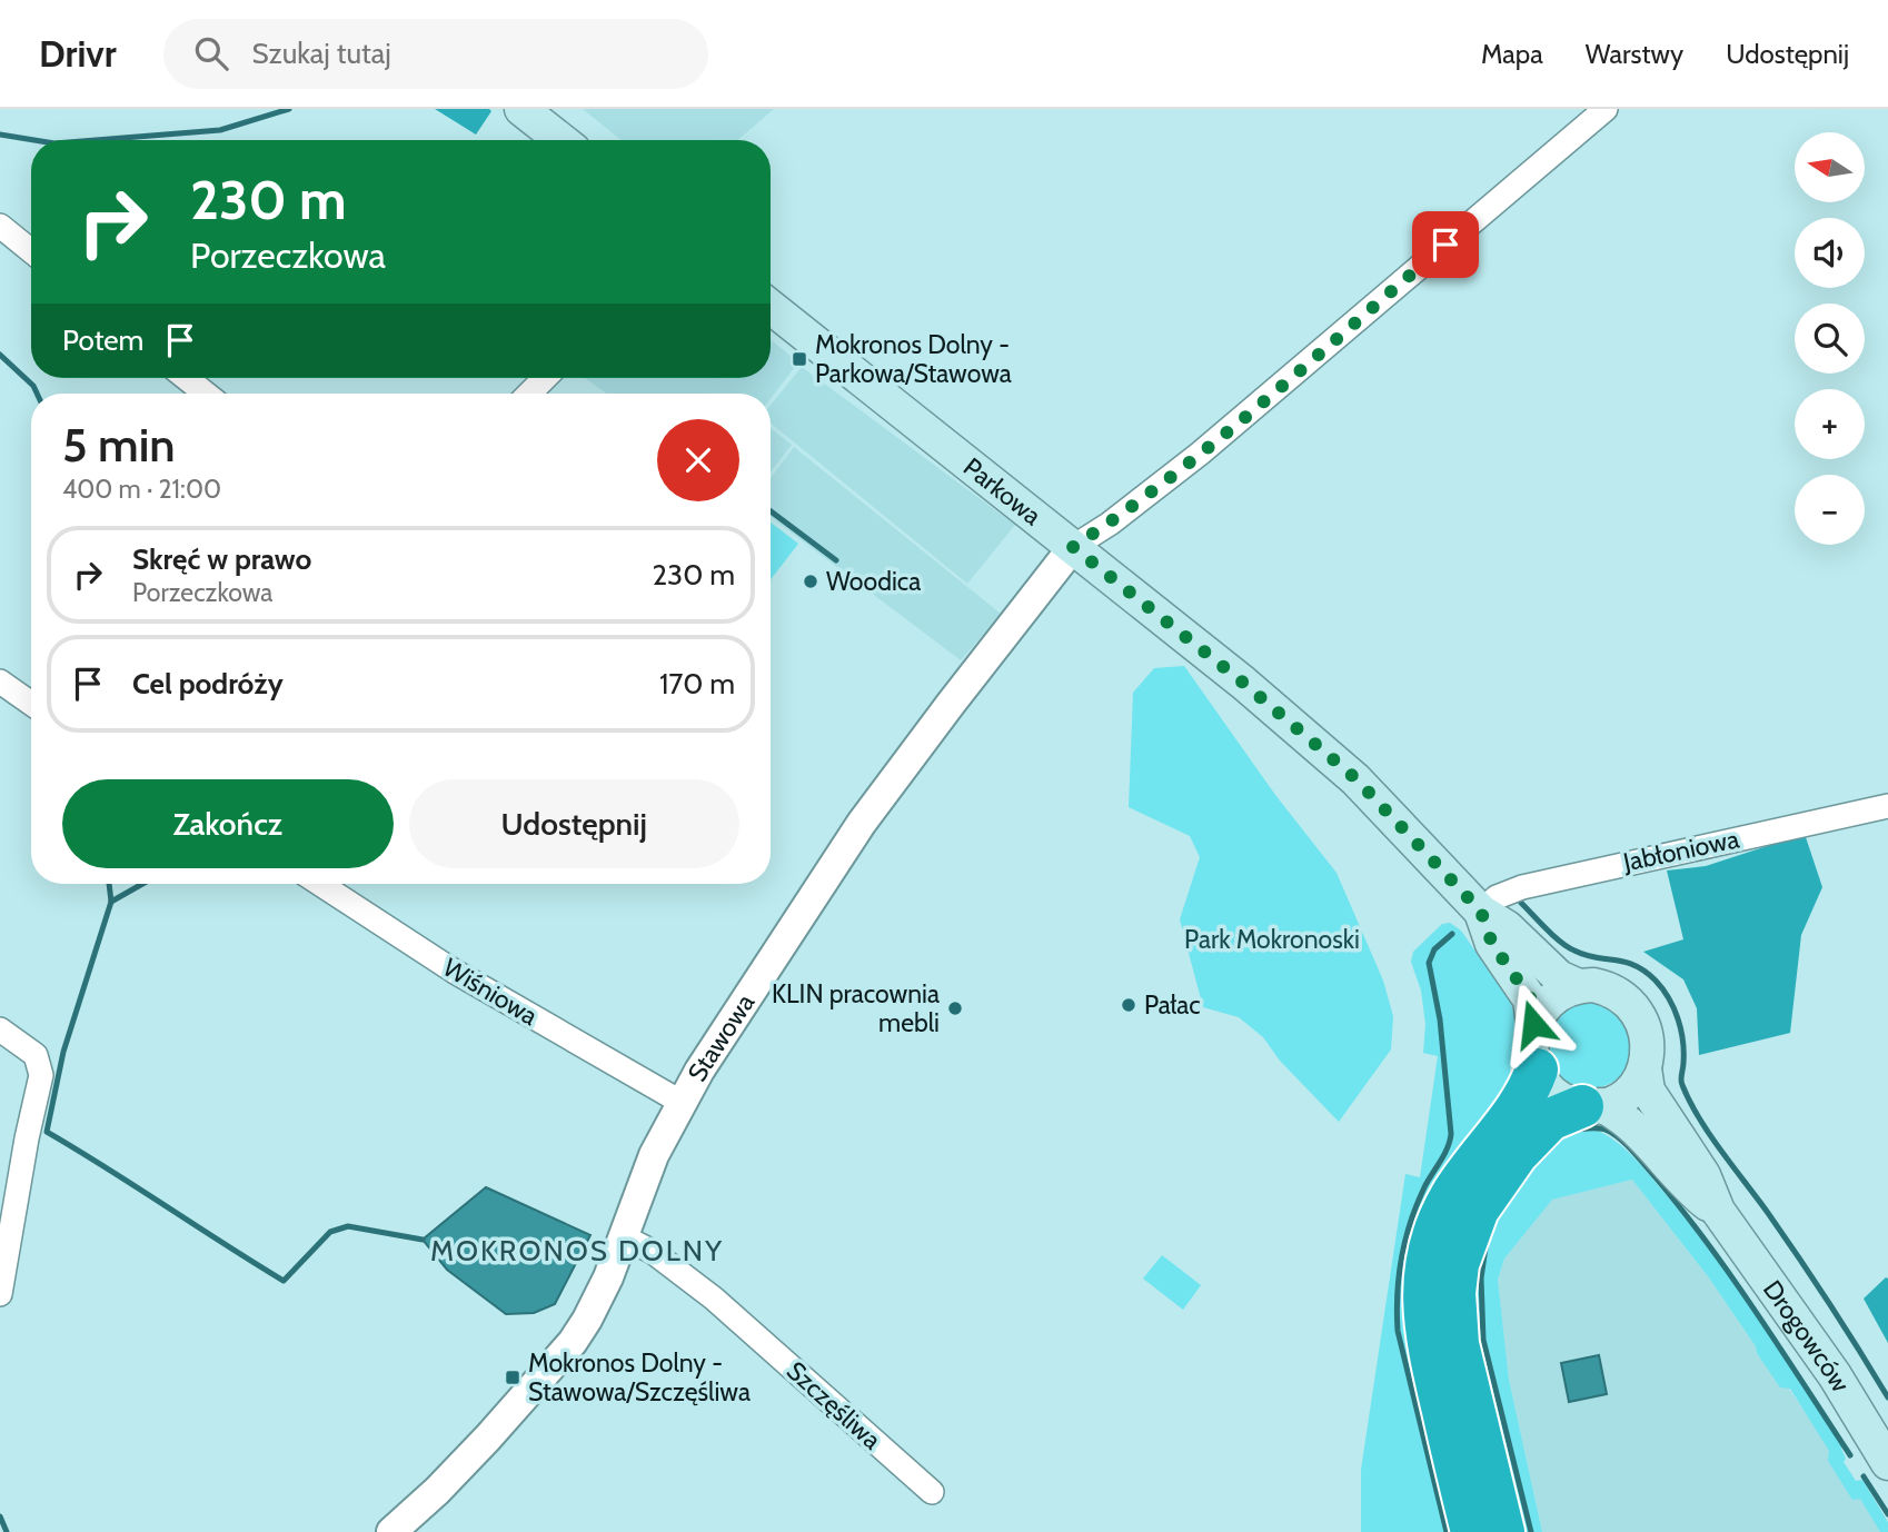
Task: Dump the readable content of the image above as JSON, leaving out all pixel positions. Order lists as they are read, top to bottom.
{
  "streets": {
    "main road": ["Parkowa", "Drogowców"],
    "street": [
      "Jabłoniowa",
      "Wiśniowa",
      "Stawowa",
      "Szczęśliwa"
    ]
  },
  "crossings": [
    ["Parkowa", "Jabłoniowa"],
    ["Parkowa", "Stawowa"],
    ["Parkowa", "Drogowców"],
    ["Wiśniowa", "Stawowa"],
    ["Stawowa", "Szczęśliwa"]
  ],
  "districts": ["MOKRONOS DOLNY"],
  "parks": ["Park Mokronoski"],
  "places": {
    "transit": ["Mokronos Dolny - Parkowa/Stawowa", "Mokronos Dolny - Stawowa/Szczęśliwa"],
    "other": ["Woodica", "Pałac", "KLIN pracownia mebli"]
  },
  "north": "left",
  "page": {
    "header": "Drivr",
    "search": "Szukaj tutaj",
    "nav": ["Mapa", "Warstwy", "Udostępnij"],
    "map_buttons": ["+", "−"],
    "turn": ["230 m", "Porzeczkowa"],
    "then": "Potem",
    "heading": ["5 min", "400 m · 21:00"],
    "list": [
      {
        "name": "Skręć w prawo",
        "note": "Porzeczkowa",
        "value": "230 m"
      },
      {
        "name": "Cel podróży",
        "value": "170 m"
      }
    ],
    "buttons": ["Zakończ", "Udostępnij"]
  }
}
